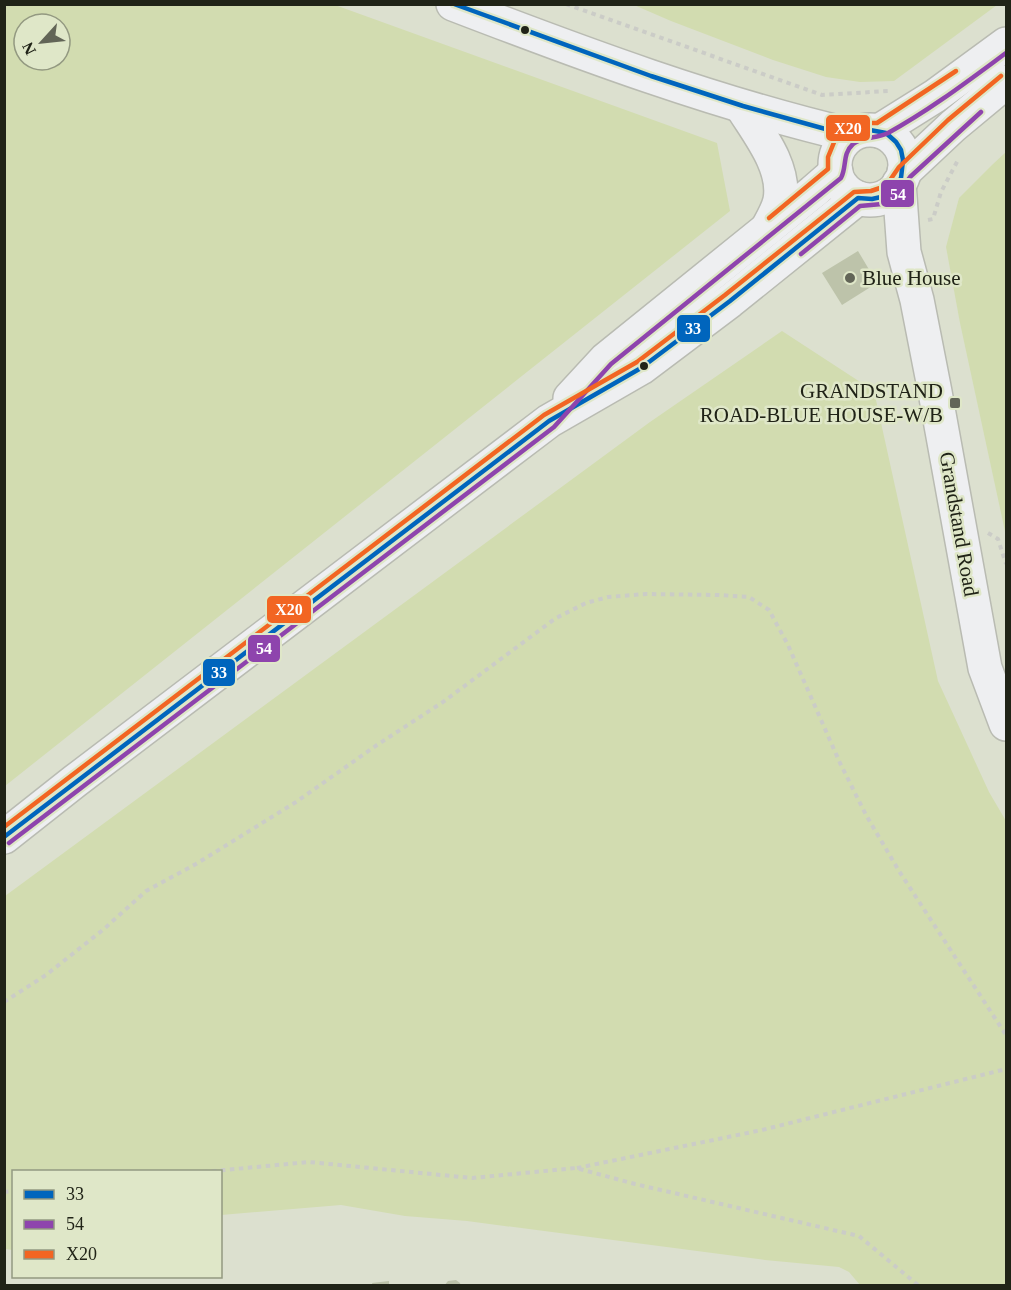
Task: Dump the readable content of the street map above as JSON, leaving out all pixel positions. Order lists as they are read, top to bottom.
{
  "streets": {
    "main road": ["Grandstand Road"]
  },
  "places": {
    "other": ["Blue House"],
    "transit": ["GRANDSTAND ROAD-BLUE HOUSE-W/B"]
  },
  "lines": ["transit line 33", "transit line 54", "transit line X20"],
  "legend": ["33", "54", "X20"],
  "north": "bottom left"
}
